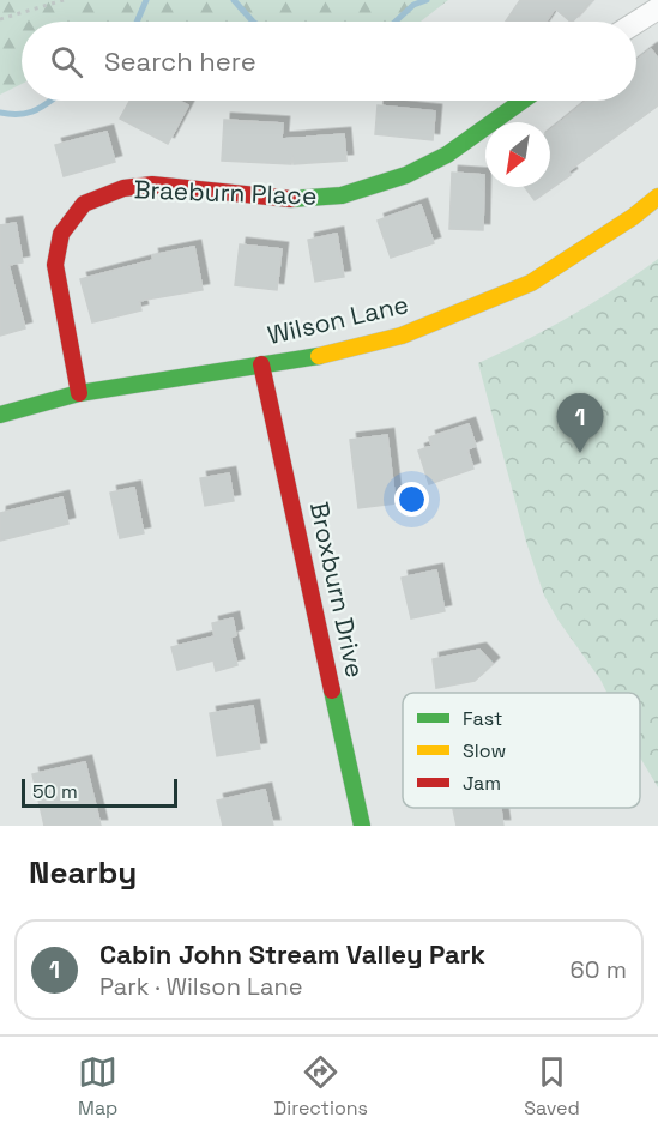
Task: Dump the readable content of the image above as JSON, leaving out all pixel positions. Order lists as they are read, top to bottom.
{
  "streets": {
    "street": ["Braeburn Place", "Wilson Lane", "Broxburn Drive"]
  },
  "crossings": [
    ["Braeburn Place", "Wilson Lane"],
    ["Wilson Lane", "Broxburn Drive"]
  ],
  "legend": ["Fast", "Slow", "Jam"],
  "scale_bar": "50 m",
  "north": "bottom left",
  "page": {
    "search": "Search here",
    "pins": "1",
    "scale": "50 m",
    "heading": "Nearby",
    "list": [
      {
        "mark": "1",
        "name": "Cabin John Stream Valley Park",
        "note": "Park · Wilson Lane",
        "value": "60 m"
      }
    ],
    "nav": ["Map", "Directions", "Saved"]
  }
}
